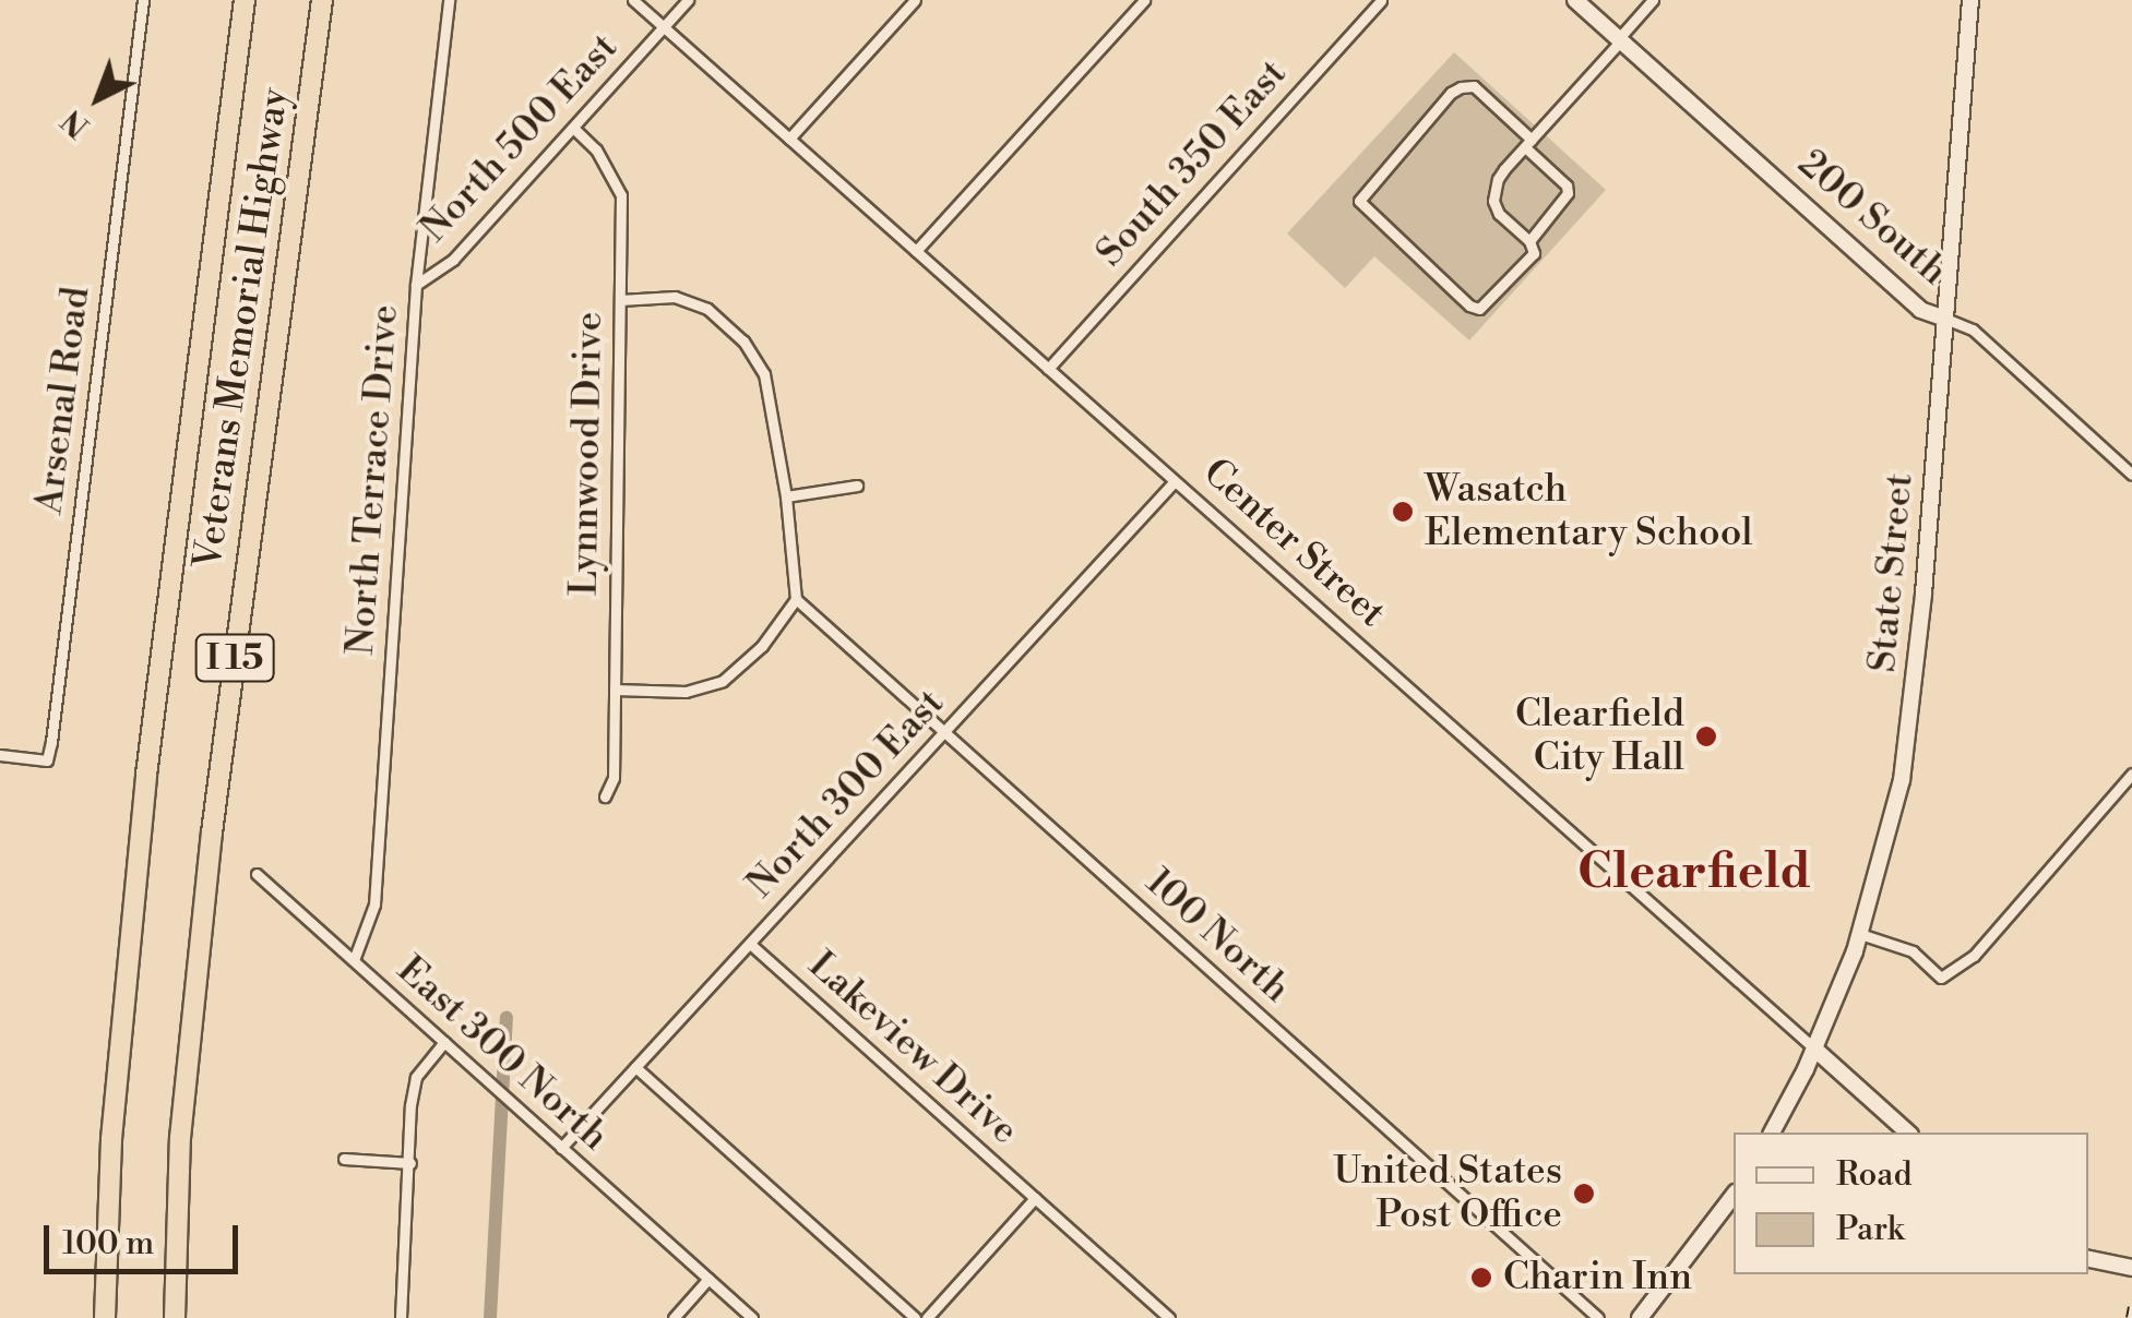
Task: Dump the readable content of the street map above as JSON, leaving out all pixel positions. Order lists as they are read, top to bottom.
{
  "streets": {
    "highway": ["Veterans Memorial Highway", "I 15"],
    "main road": ["200 South", "Center Street", "State Street"],
    "street": [
      "North 500 East",
      "South 350 East",
      "Arsenal Road",
      "Lynnwood Drive",
      "North Terrace Drive",
      "North 300 East",
      "100 North",
      "Lakeview Drive",
      "East 300 North"
    ]
  },
  "crossings": [
    ["North 500 East", "Lynnwood Drive"],
    ["North 500 East", "North Terrace Drive"],
    ["North 500 East", "Center Street"],
    ["South 350 East", "Center Street"],
    ["200 South", "State Street"],
    ["North Terrace Drive", "East 300 North"],
    ["Center Street", "State Street"],
    ["Center Street", "North 300 East"],
    ["North 300 East", "100 North"],
    ["North 300 East", "Lakeview Drive"],
    ["North 300 East", "East 300 North"]
  ],
  "districts": ["Clearfield"],
  "places": [
    "Wasatch Elementary School",
    "Clearfield City Hall",
    "United States Post Office",
    "Charin Inn"
  ],
  "legend": ["Road", "Park"],
  "scale_bar": "100 m",
  "north": "bottom left"
}
